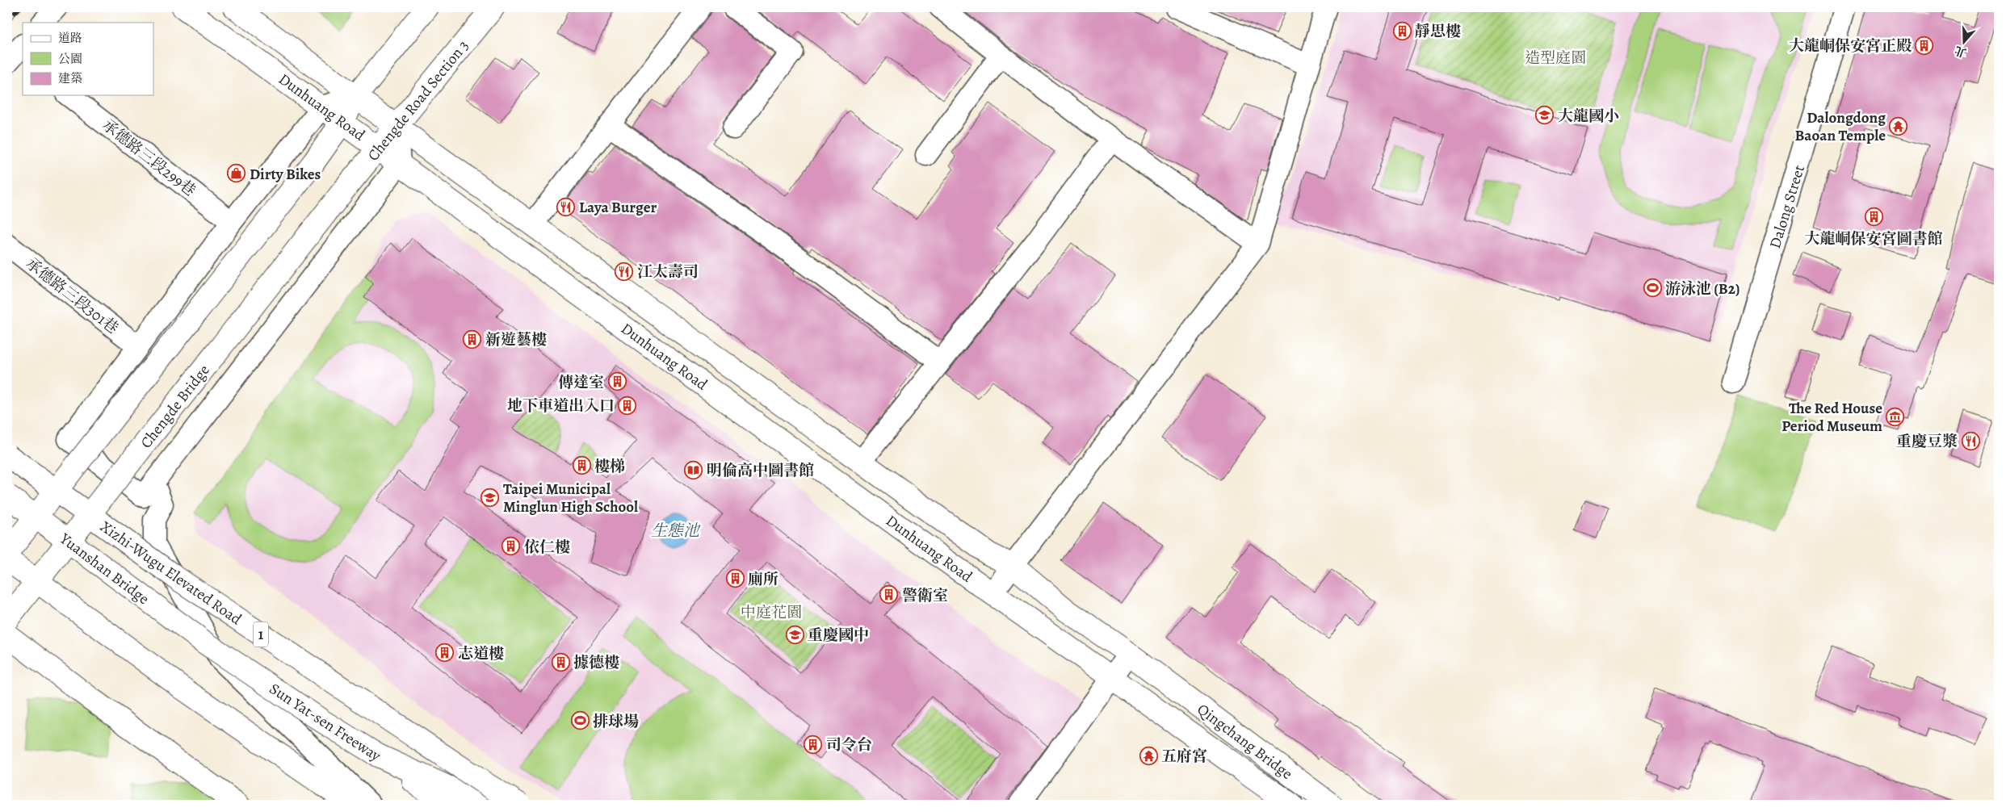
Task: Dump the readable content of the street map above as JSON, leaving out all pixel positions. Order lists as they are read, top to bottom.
{
  "streets": {
    "main road": [
      "Chengde Road Section 3",
      "Dunhuang Road",
      "Chengde Bridge",
      "Yuanshan Bridge",
      "Xizhi-Wugu Elevated Road",
      "1",
      "Sun Yat-sen Freeway",
      "Qingchang Bridge"
    ],
    "street": ["承德路三段299巷", "Dalong Street", "承德路三段301巷"]
  },
  "crossings": [
    ["Chengde Road Section 3", "Dunhuang Road"],
    ["Chengde Road Section 3", "Chengde Bridge"],
    ["Dunhuang Road", "Qingchang Bridge"],
    ["Yuanshan Bridge", "Sun Yat-sen Freeway"]
  ],
  "water": ["生態池"],
  "parks": ["造型庭園", "中庭花園"],
  "places": {
    "building": [
      "靜思樓",
      "大龍峒保安宮正殿",
      "大龍峒保安宮圖書館",
      "新遊藝樓",
      "傳達室",
      "地下車道出入口",
      "樓梯",
      "依仁樓",
      "廁所",
      "警衛室",
      "志道樓",
      "據德樓",
      "司令台"
    ],
    "school or university": ["大龍國小", "Taipei Municipal Minglun High School", "重慶國中"],
    "temple": ["Dalongdong Baoan Temple", "五府宮"],
    "shop": ["Dirty Bikes"],
    "restaurant": ["Laya Burger", "江太壽司", "重慶豆漿"],
    "sports": ["游泳池 (B2)", "排球場"],
    "museum": ["The Red House Period Museum"],
    "library": ["明倫高中圖書館"]
  },
  "legend": ["道路", "公園", "建築"],
  "north": "bottom"
}
